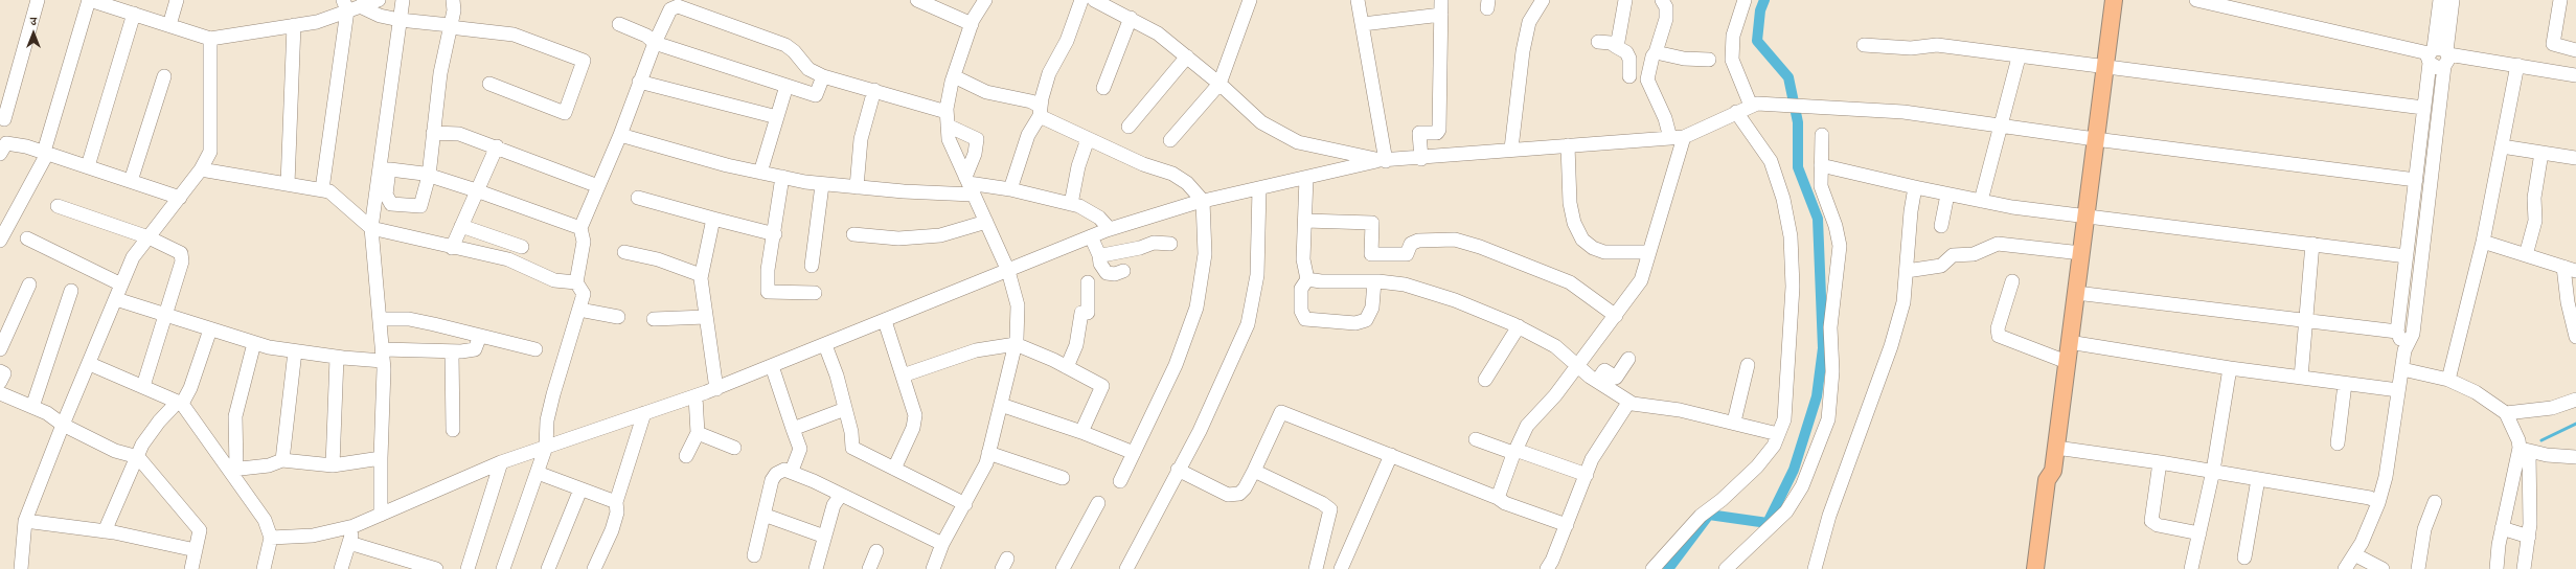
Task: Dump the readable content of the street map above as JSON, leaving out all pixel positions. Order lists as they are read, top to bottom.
{
  "north": "top"
}
